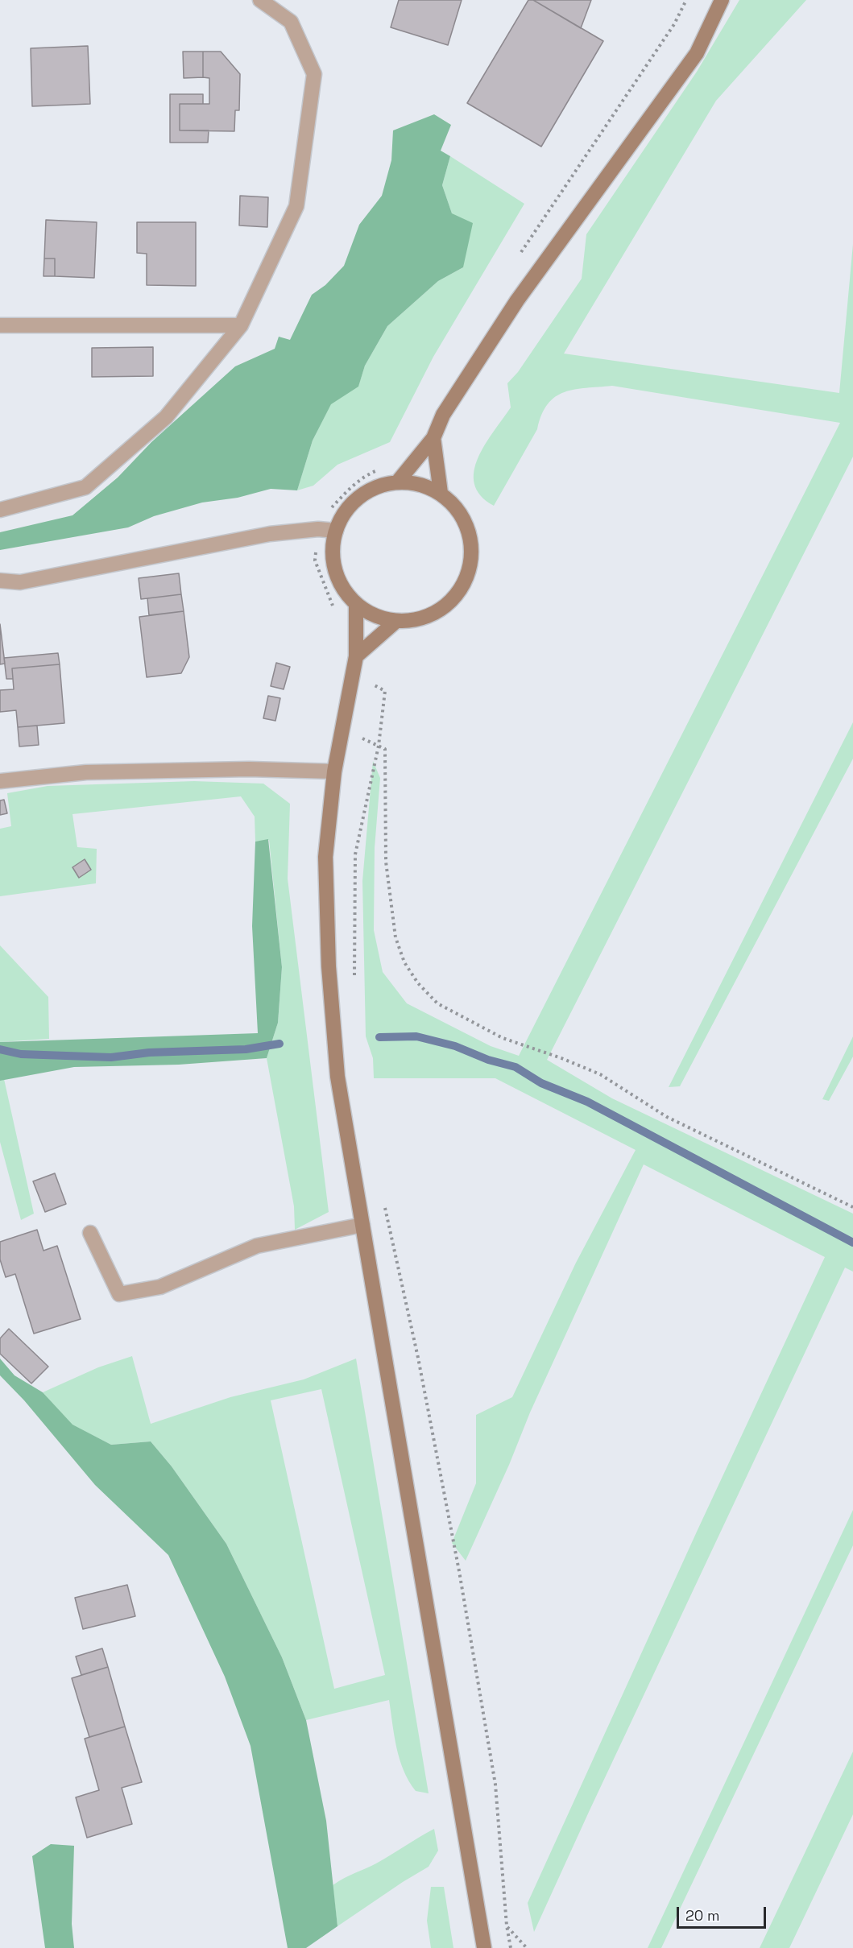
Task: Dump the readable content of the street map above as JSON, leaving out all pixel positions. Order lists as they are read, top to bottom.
{
  "scale_bar": "20 m"
}
